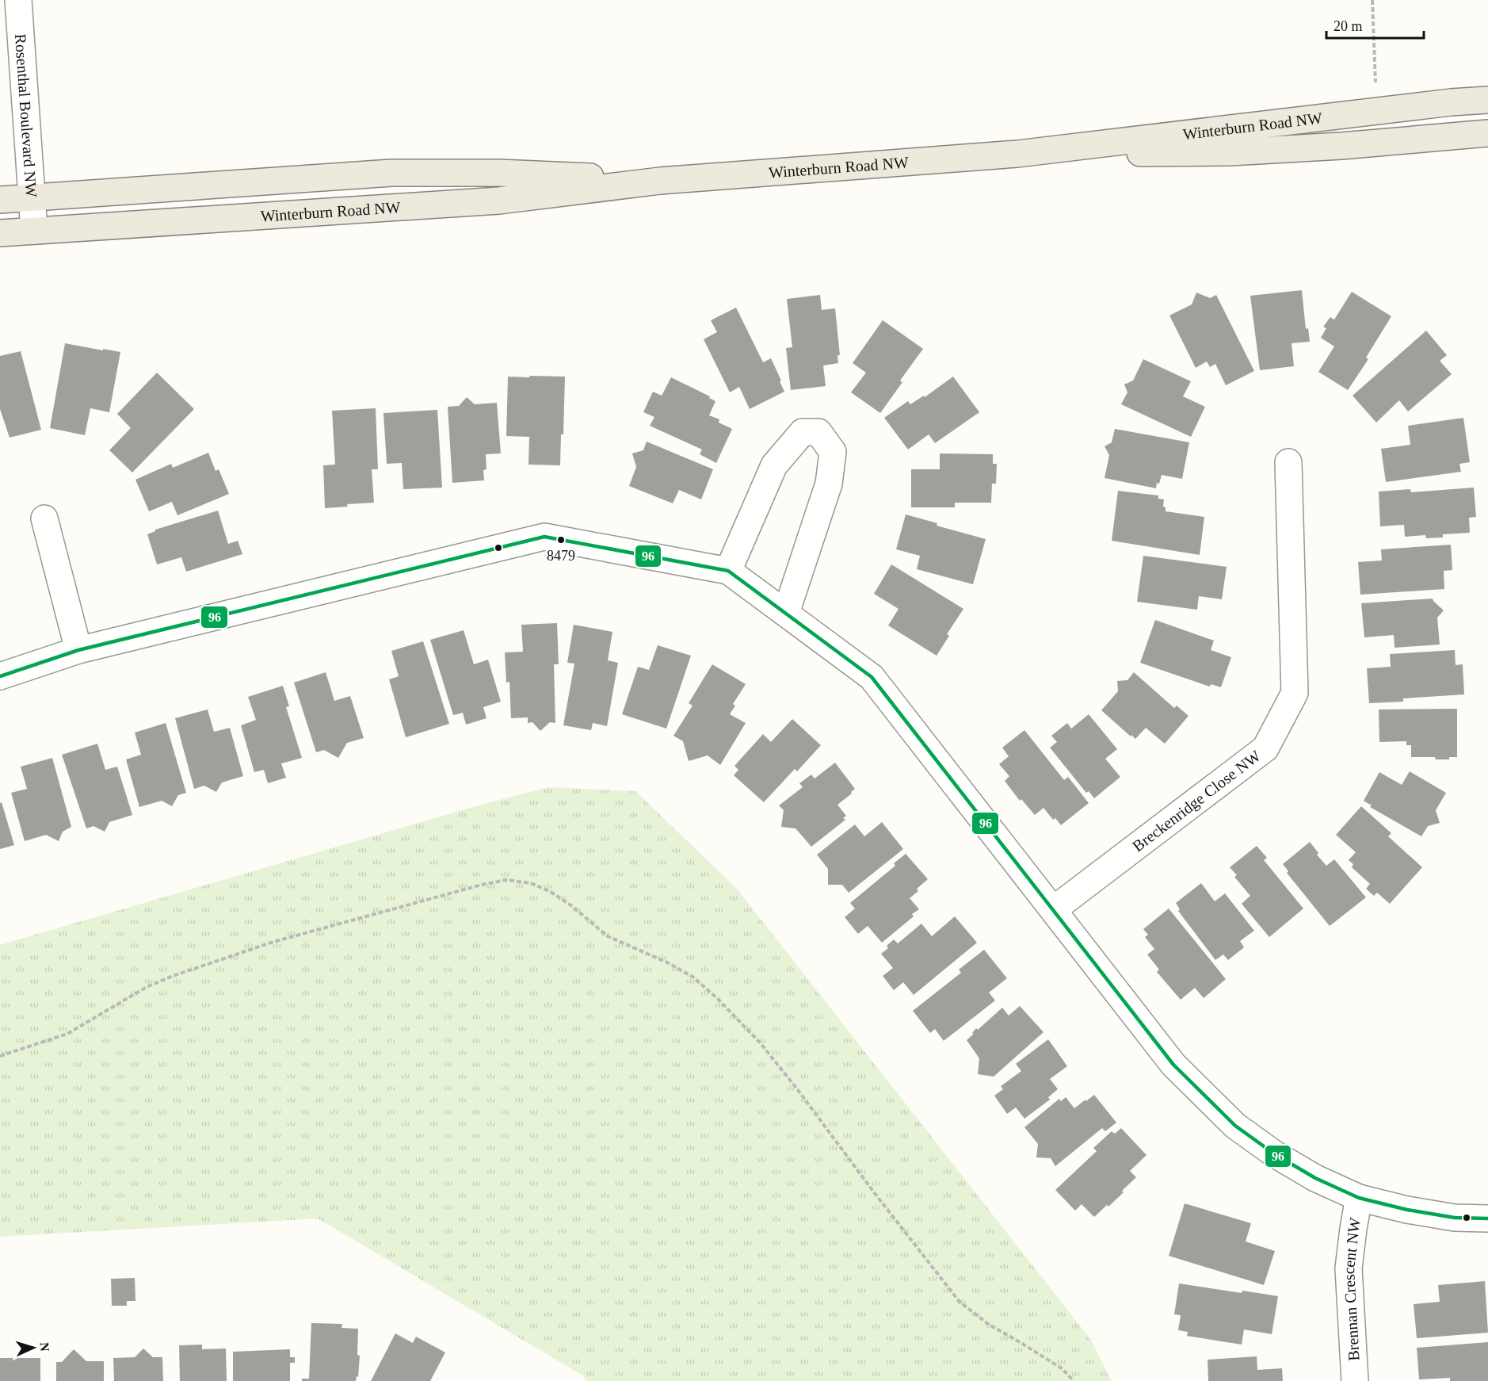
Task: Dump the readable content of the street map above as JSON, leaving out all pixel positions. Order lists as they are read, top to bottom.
{
  "streets": {
    "main road": ["Winterburn Road NW"],
    "street": ["Rosenthal Boulevard NW", "Breckenridge Close NW", "Brennan Crescent NW"]
  },
  "crossings": [
    ["Rosenthal Boulevard NW", "Winterburn Road NW"]
  ],
  "places": ["8479"],
  "lines": ["transit line 96"],
  "scale_bar": "20 m",
  "north": "right"
}
